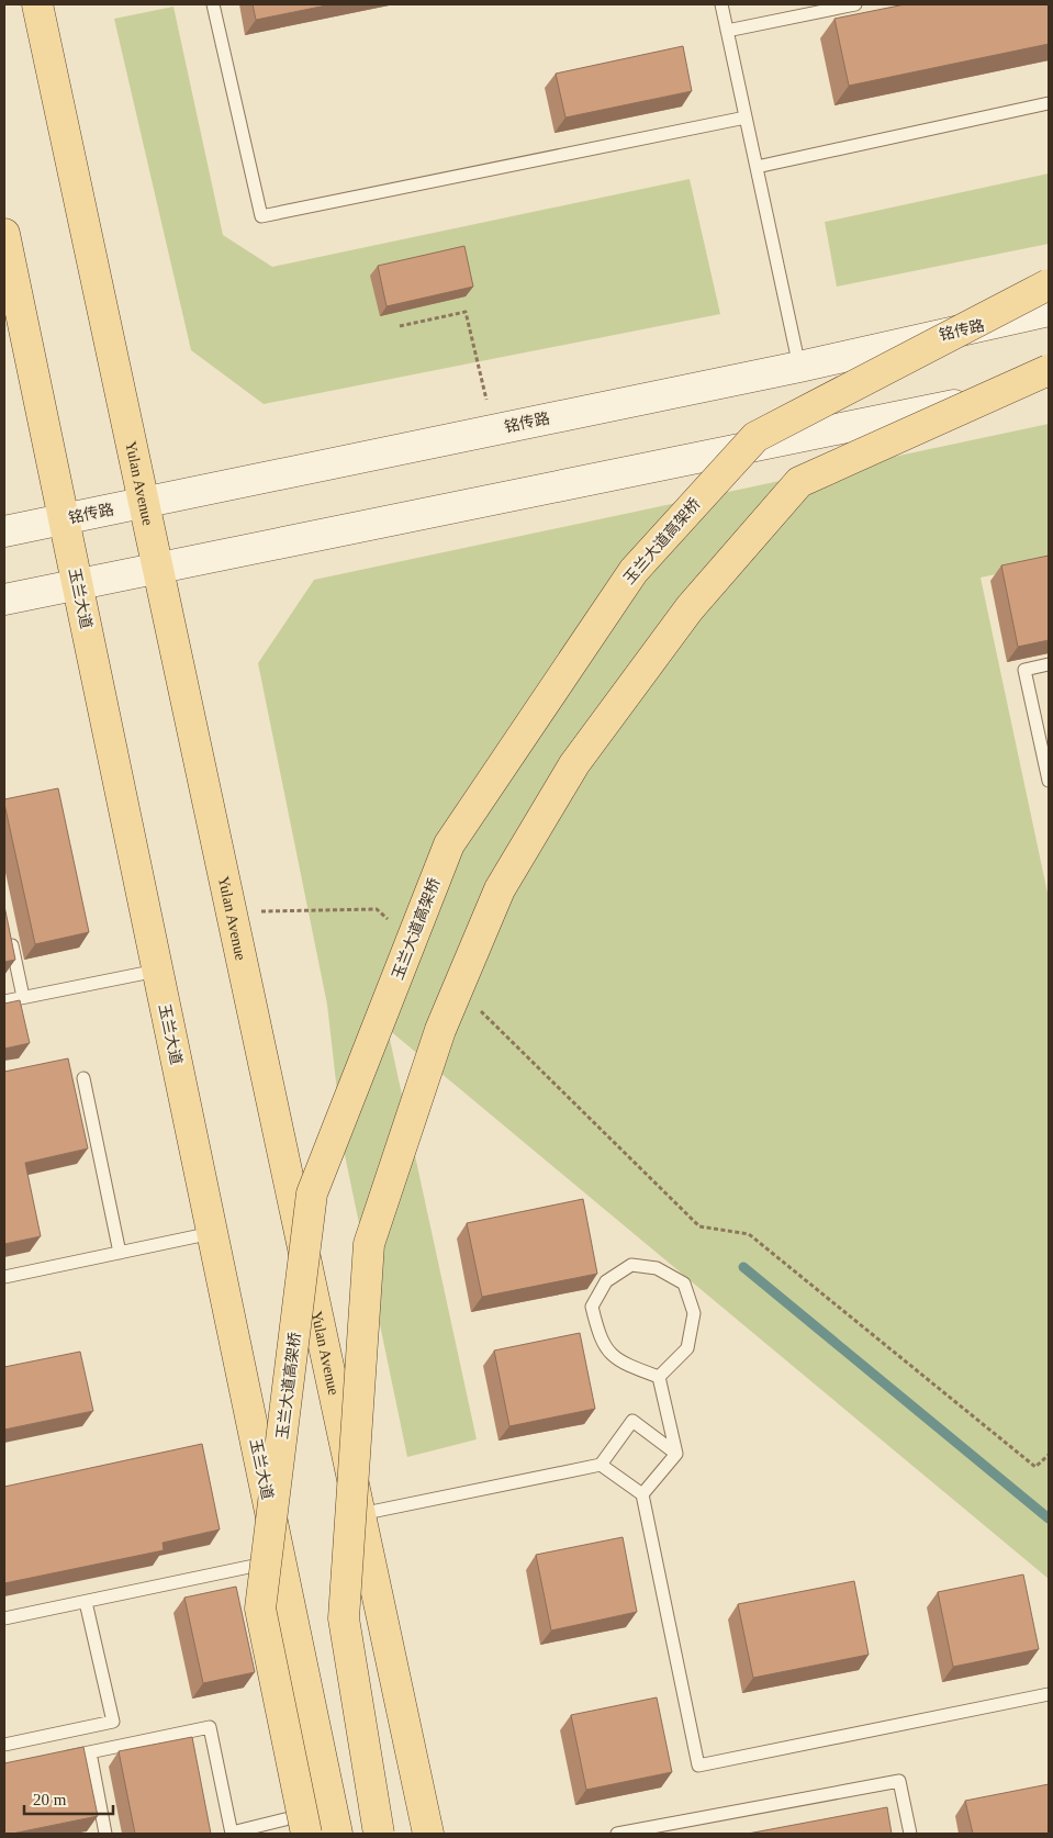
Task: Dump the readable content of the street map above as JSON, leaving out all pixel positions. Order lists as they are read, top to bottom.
{
  "streets": {
    "main road": [
      "铭传路",
      "Yulan Avenue",
      "玉兰大道高架桥",
      "玉兰大道"
    ]
  },
  "crossings": [
    ["铭传路", "Yulan Avenue"],
    ["铭传路", "玉兰大道"],
    ["玉兰大道高架桥", "玉兰大道"]
  ],
  "scale_bar": "20 m"
}
